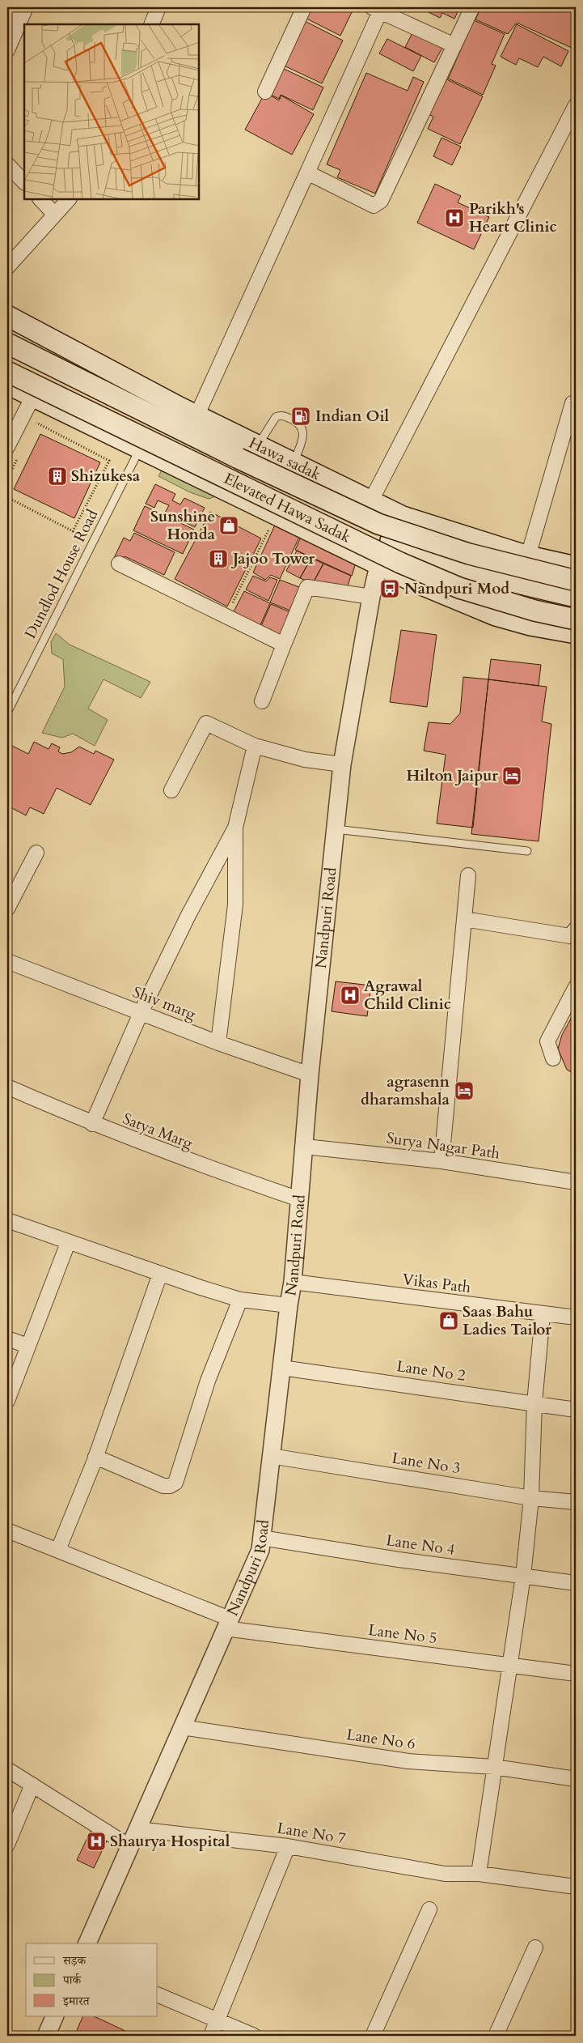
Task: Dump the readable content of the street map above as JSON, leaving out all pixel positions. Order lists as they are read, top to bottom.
{
  "streets": {
    "main road": ["Hawa sadak", "Elevated Hawa Sadak"],
    "street": [
      "Nandpuri Road",
      "Shiv marg",
      "Satya Marg",
      "Surya Nagar Path",
      "Vikas Path",
      "Lane No 2",
      "Lane No 3",
      "Lane No 4",
      "Lane No 5",
      "Lane No 6",
      "Lane No 7"
    ],
    "lane": ["Dundlod House Road"]
  },
  "crossings": [
    ["Hawa sadak", "Nandpuri Road"],
    ["Nandpuri Road", "Shiv marg"],
    ["Nandpuri Road", "Satya Marg"],
    ["Nandpuri Road", "Surya Nagar Path"],
    ["Nandpuri Road", "Vikas Path"],
    ["Nandpuri Road", "Lane No 2"],
    ["Nandpuri Road", "Lane No 3"],
    ["Nandpuri Road", "Lane No 4"],
    ["Nandpuri Road", "Lane No 5"],
    ["Nandpuri Road", "Lane No 6"],
    ["Nandpuri Road", "Lane No 7"]
  ],
  "places": {
    "hospital": ["Parikh's Heart Clinic", "Agrawal Child Clinic", "Shaurya Hospital"],
    "fuel station": ["Indian Oil"],
    "building": ["Shizukesa", "Jajoo Tower"],
    "shop": ["Sunshine Honda", "Saas Bahu Ladies Tailor"],
    "bus stop": ["Nandpuri Mod"],
    "hotel": ["Hilton Jaipur", "agrasenn dharamshala"]
  },
  "legend": ["सड़क", "पार्क", "इमारत"]
}
